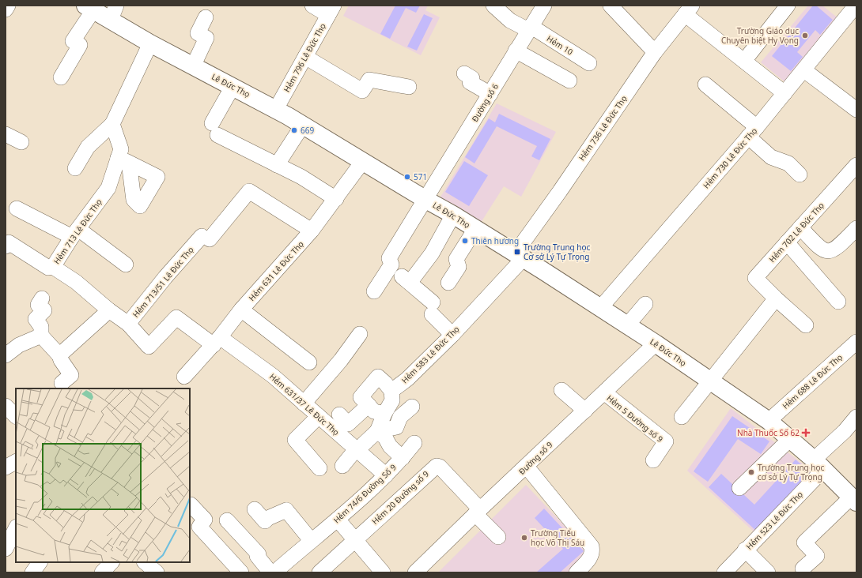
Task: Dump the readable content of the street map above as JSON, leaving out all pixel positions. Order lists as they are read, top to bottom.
{
  "streets": {
    "main road": ["Lê Đức Thọ"],
    "street": [
      "Hẻm 10",
      "Hẻm 796 Lê Đức Thọ",
      "Đường số 6",
      "Hẻm 736 Lê Đức Thọ",
      "Hẻm 730 Lê Đức Thọ",
      "Hẻm 713 Lê Đức Thọ",
      "Hẻm 702 Lê Đức Thọ",
      "Hẻm 631 Lê Đức Thọ",
      "Hẻm 713/51 Lê Đức Thọ",
      "Hẻm 583 Lê Đức Thọ",
      "Hẻm 688 Lê Đức Thọ",
      "Hẻm 631/37 Lê Đức Thọ",
      "Hẻm 5 Đường số 9",
      "Đường số 9",
      "Hẻm 74/6 Đường Số 9",
      "Hẻm 20 Đường số 9",
      "Hẻm 523 Lê Đức Thọ"
    ]
  },
  "crossings": [
    ["Hẻm 10", "Đường số 6"],
    ["Hẻm 796 Lê Đức Thọ", "Lê Đức Thọ"],
    ["Lê Đức Thọ", "Đường số 6"],
    ["Lê Đức Thọ", "Hẻm 736 Lê Đức Thọ"],
    ["Lê Đức Thọ", "Hẻm 730 Lê Đức Thọ"],
    ["Lê Đức Thọ", "Hẻm 631 Lê Đức Thọ"],
    ["Lê Đức Thọ", "Hẻm 583 Lê Đức Thọ"],
    ["Lê Đức Thọ", "Hẻm 688 Lê Đức Thọ"],
    ["Lê Đức Thọ", "Đường số 9"],
    ["Lê Đức Thọ", "Hẻm 523 Lê Đức Thọ"],
    ["Hẻm 736 Lê Đức Thọ", "Hẻm 583 Lê Đức Thọ"],
    ["Hẻm 713 Lê Đức Thọ", "Hẻm 713/51 Lê Đức Thọ"],
    ["Hẻm 631 Lê Đức Thọ", "Hẻm 713/51 Lê Đức Thọ"],
    ["Hẻm 631 Lê Đức Thọ", "Hẻm 631/37 Lê Đức Thọ"],
    ["Hẻm 713/51 Lê Đức Thọ", "Hẻm 631/37 Lê Đức Thọ"],
    ["Hẻm 631/37 Lê Đức Thọ", "Hẻm 74/6 Đường Số 9"],
    ["Hẻm 5 Đường số 9", "Đường số 9"],
    ["Đường số 9", "Hẻm 20 Đường số 9"]
  ],
  "places": {
    "other": [
      "Trường Giáo dục Chuyên biệt Hy Vọng",
      "669",
      "571",
      "Thiên hương",
      "Trường Trung học cơ sở Lý Tự Trọng",
      "Trường Tiểu học Võ Thị Sáu"
    ],
    "transit": ["Trường Trung học Cơ sở Lý Tự Trọng"],
    "health": ["Nhà Thuốc Số 62"]
  }
}
